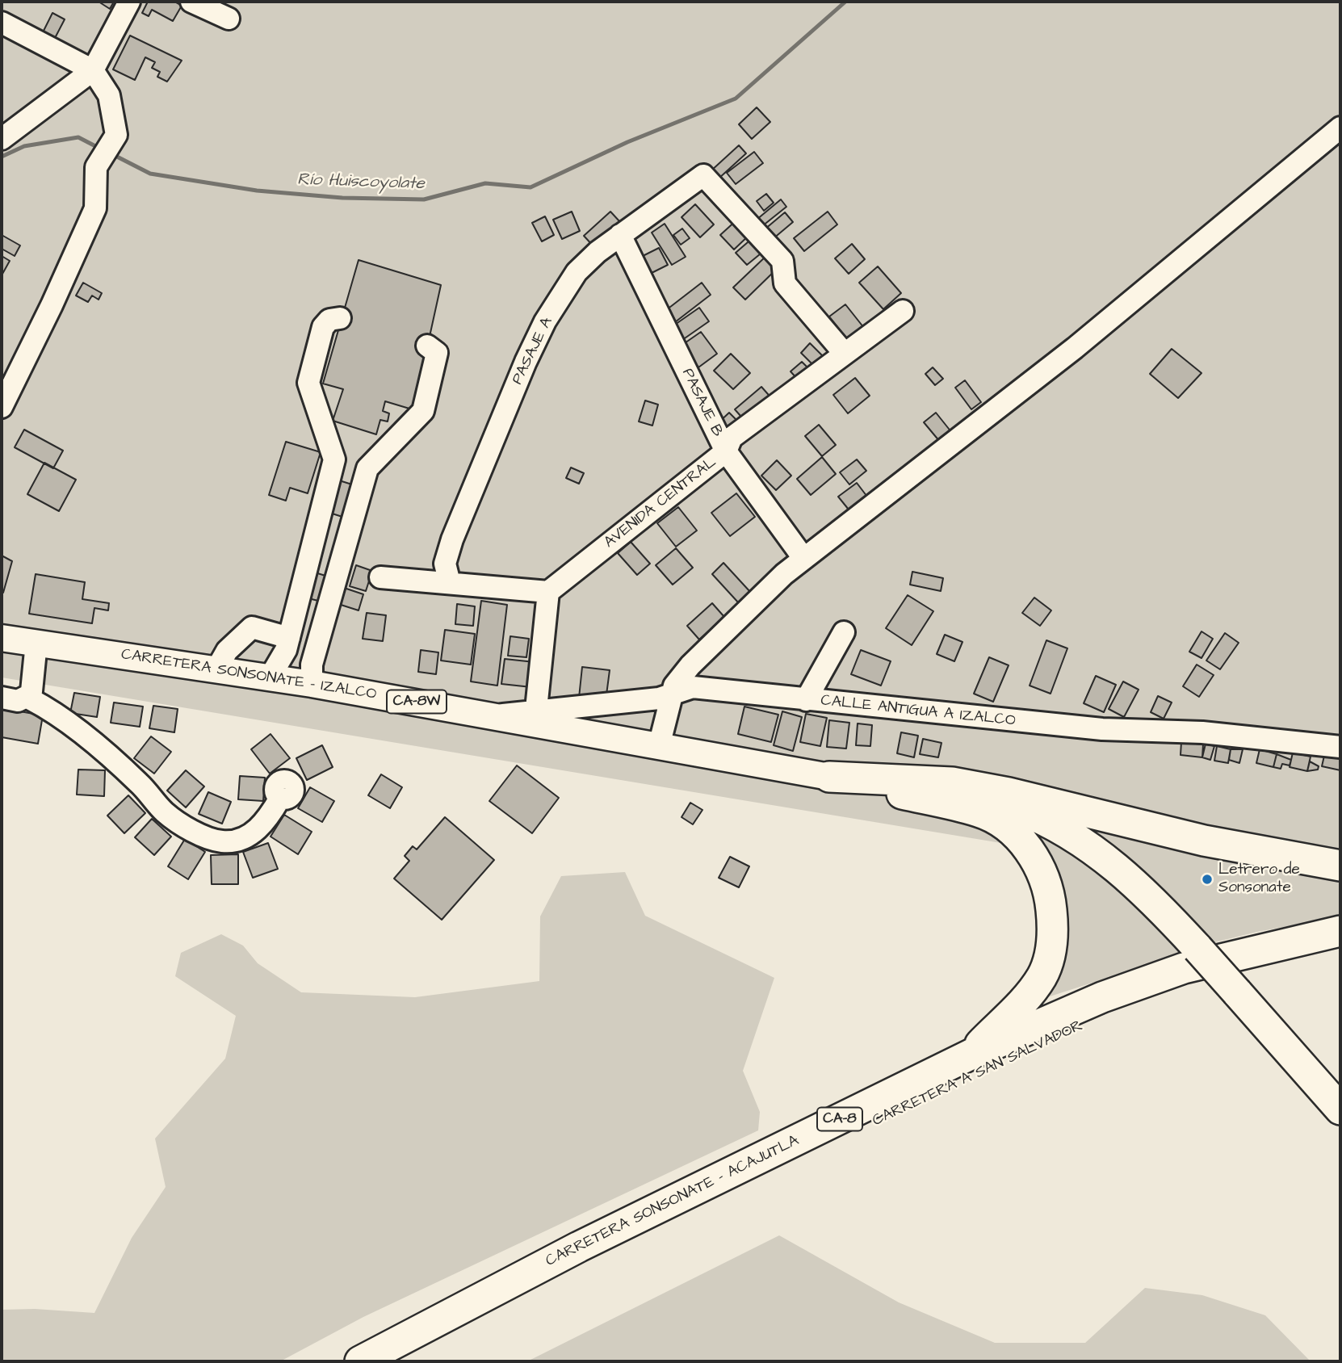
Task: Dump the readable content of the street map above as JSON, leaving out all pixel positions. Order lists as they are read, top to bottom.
{
  "streets": {
    "highway": ["CARRETERA A SAN SALVADOR", "CA-8", "CARRETERA SONSONATE - ACAJUTLA"],
    "main road": ["CARRETERA SONSONATE - IZALCO", "CA-8W"],
    "street": [
      "PASAJE A",
      "PASAJE B",
      "AVENIDA CENTRAL",
      "CALLE ANTIGUA A IZALCO"
    ]
  },
  "crossings": [
    ["PASAJE A", "PASAJE B"],
    ["PASAJE A", "AVENIDA CENTRAL"],
    ["PASAJE B", "AVENIDA CENTRAL"],
    ["CARRETERA SONSONATE - IZALCO", "CALLE ANTIGUA A IZALCO"]
  ],
  "water": ["Río Huiscoyolate"],
  "places": ["Letrero de Sonsonate"]
}
